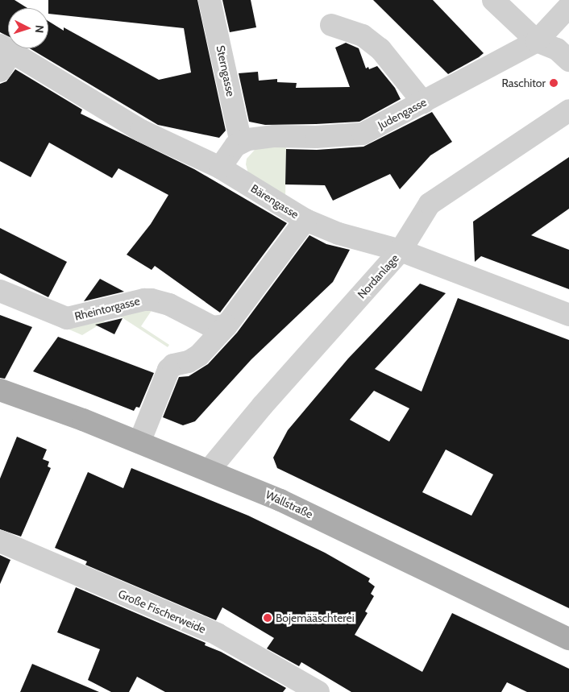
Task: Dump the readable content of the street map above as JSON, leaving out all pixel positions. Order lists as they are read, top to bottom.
{
  "streets": {
    "main road": ["Wallstraße"],
    "street": [
      "Sterngasse",
      "Judengasse",
      "Bärengasse",
      "Nordanlage",
      "Rheintorgasse",
      "Große Fischerweide"
    ]
  },
  "crossings": [
    ["Sterngasse", "Judengasse"],
    ["Judengasse", "Bärengasse"],
    ["Bärengasse", "Nordanlage"],
    ["Nordanlage", "Wallstraße"]
  ],
  "places": ["Raschitor", "Bojemääschterei"],
  "north": "right"
}
